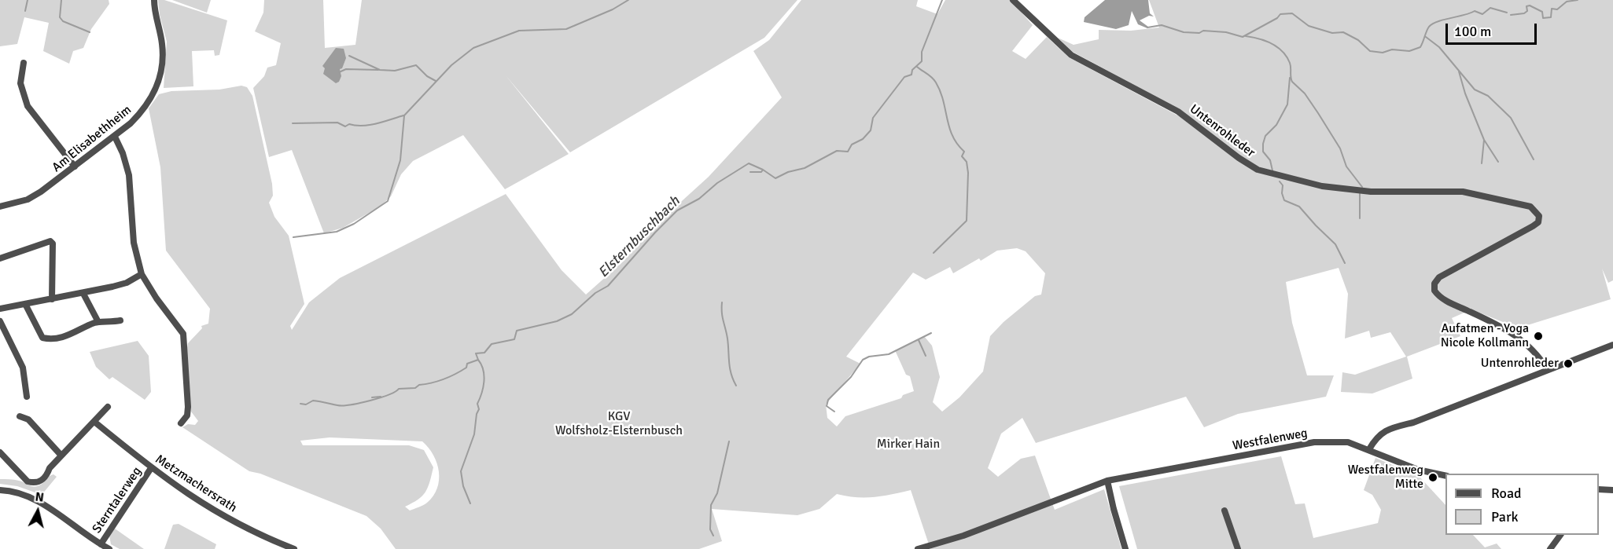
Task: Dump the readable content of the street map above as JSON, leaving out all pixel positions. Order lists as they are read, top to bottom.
{
  "streets": {
    "street": [
      "Untenrohleder",
      "Am Elisabethheim",
      "Westfalenweg",
      "Metzmachersrath",
      "Sterntalerweg"
    ]
  },
  "crossings": [
    ["Metzmachersrath", "Sterntalerweg"]
  ],
  "water": ["Elsternbuschbach"],
  "parks": ["KGV Wolfsholz-Elsternbusch", "Mirker Hain"],
  "places": ["Aufatmen - Yoga Nicole Kollmann", "Untenrohleder", "Westfalenweg Mitte"],
  "legend": ["Road", "Park"],
  "scale_bar": "100 m",
  "north": "top"
}
